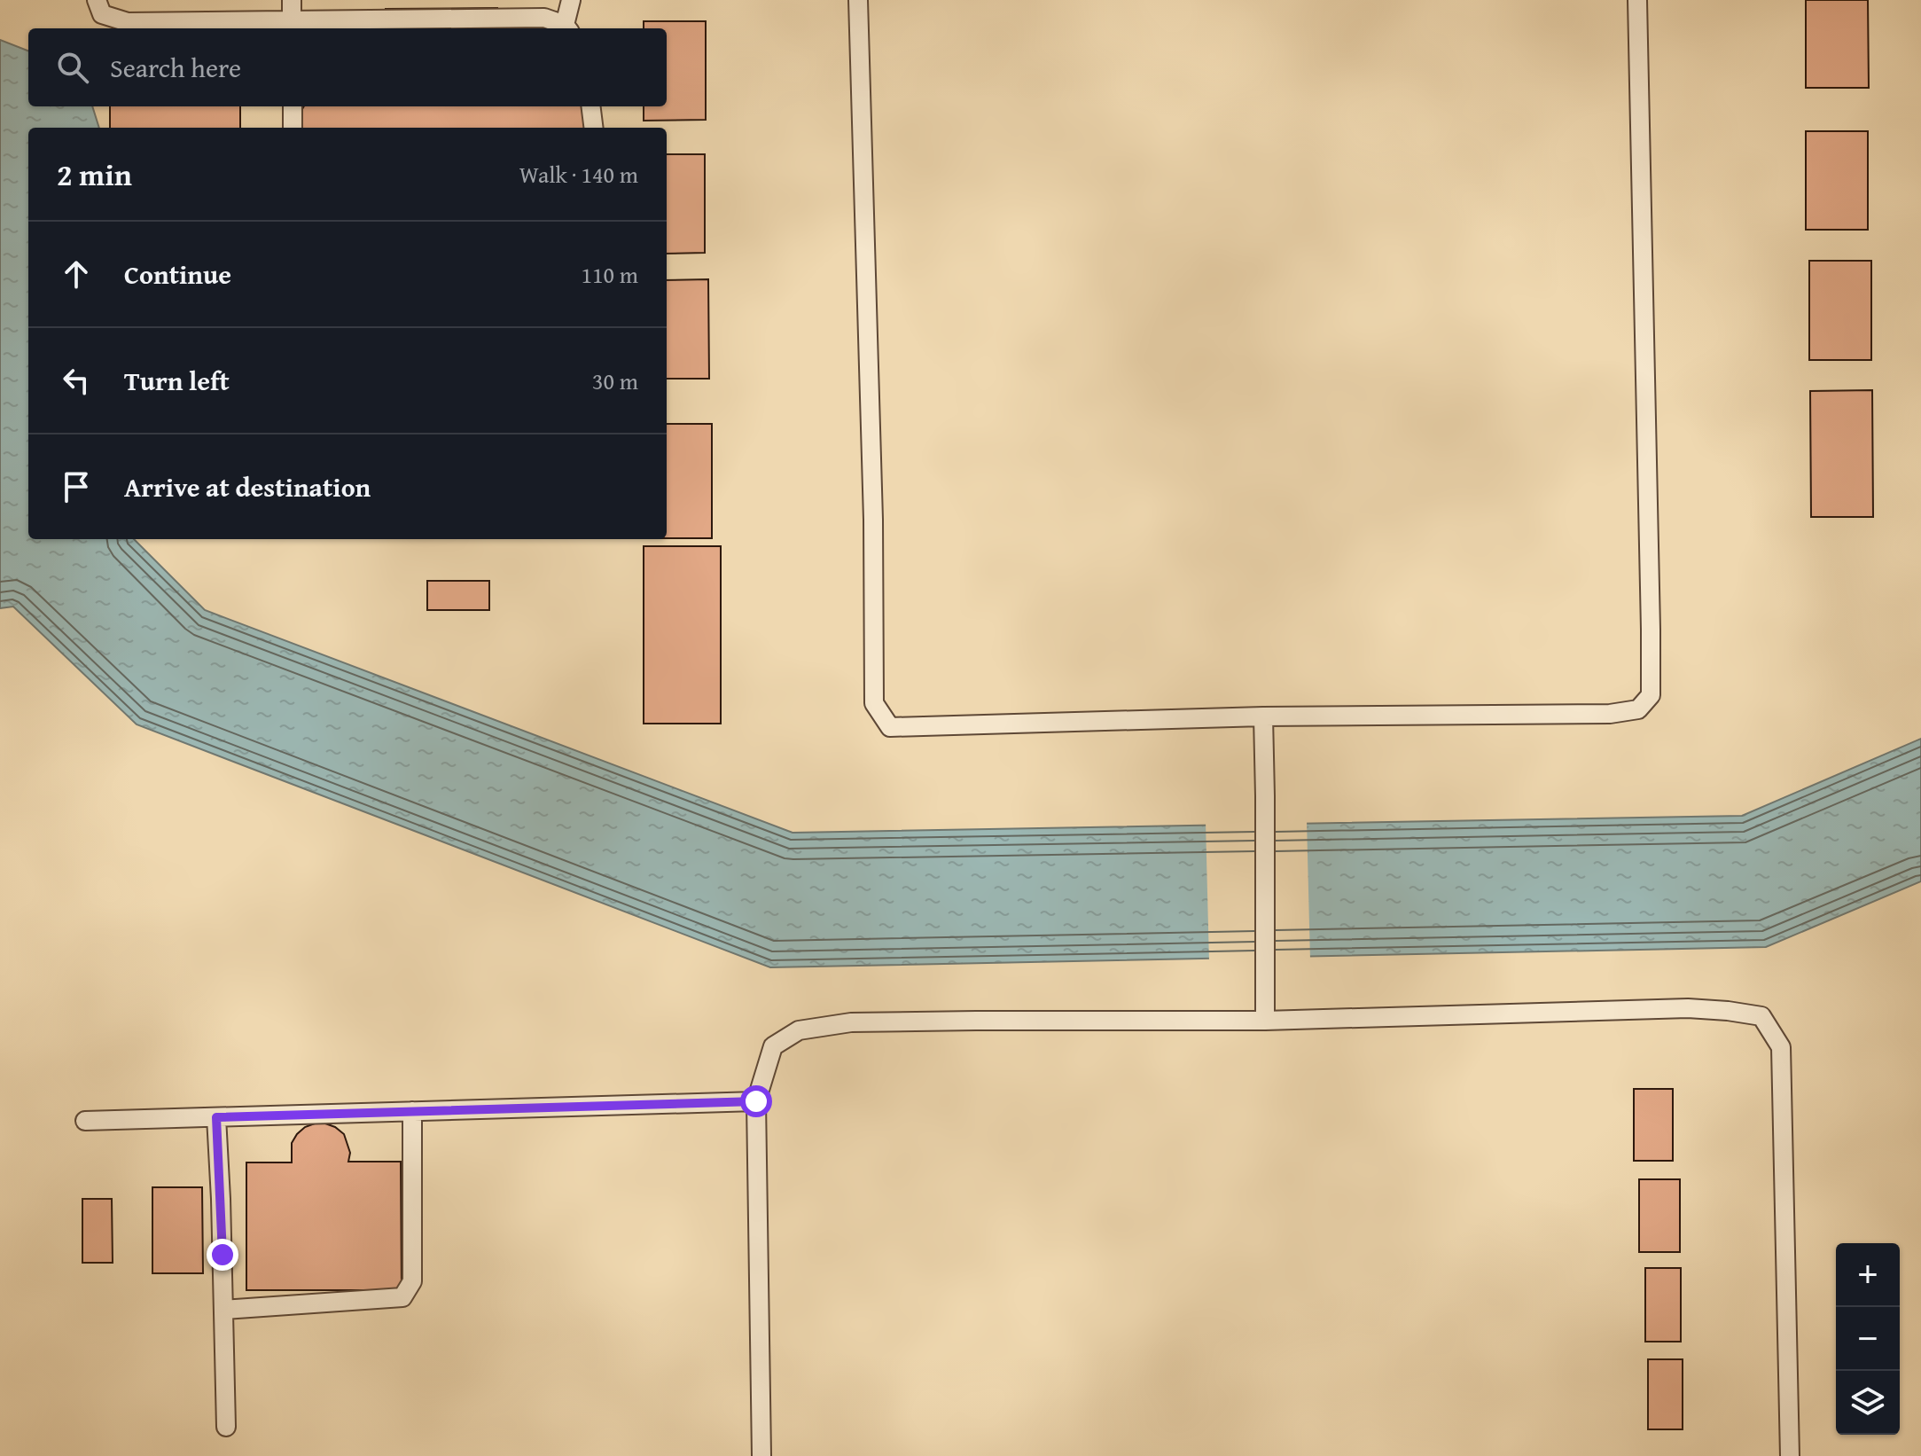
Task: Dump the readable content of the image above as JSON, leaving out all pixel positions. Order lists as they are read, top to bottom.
{
  "page": {
    "search": "Search here",
    "heading": ["2 min", "Walk · 140 m"],
    "list": [
      ["Continue", "110 m"],
      ["Turn left", "30 m"],
      "Arrive at destination"
    ],
    "map_buttons": ["+", "−"]
  }
}
